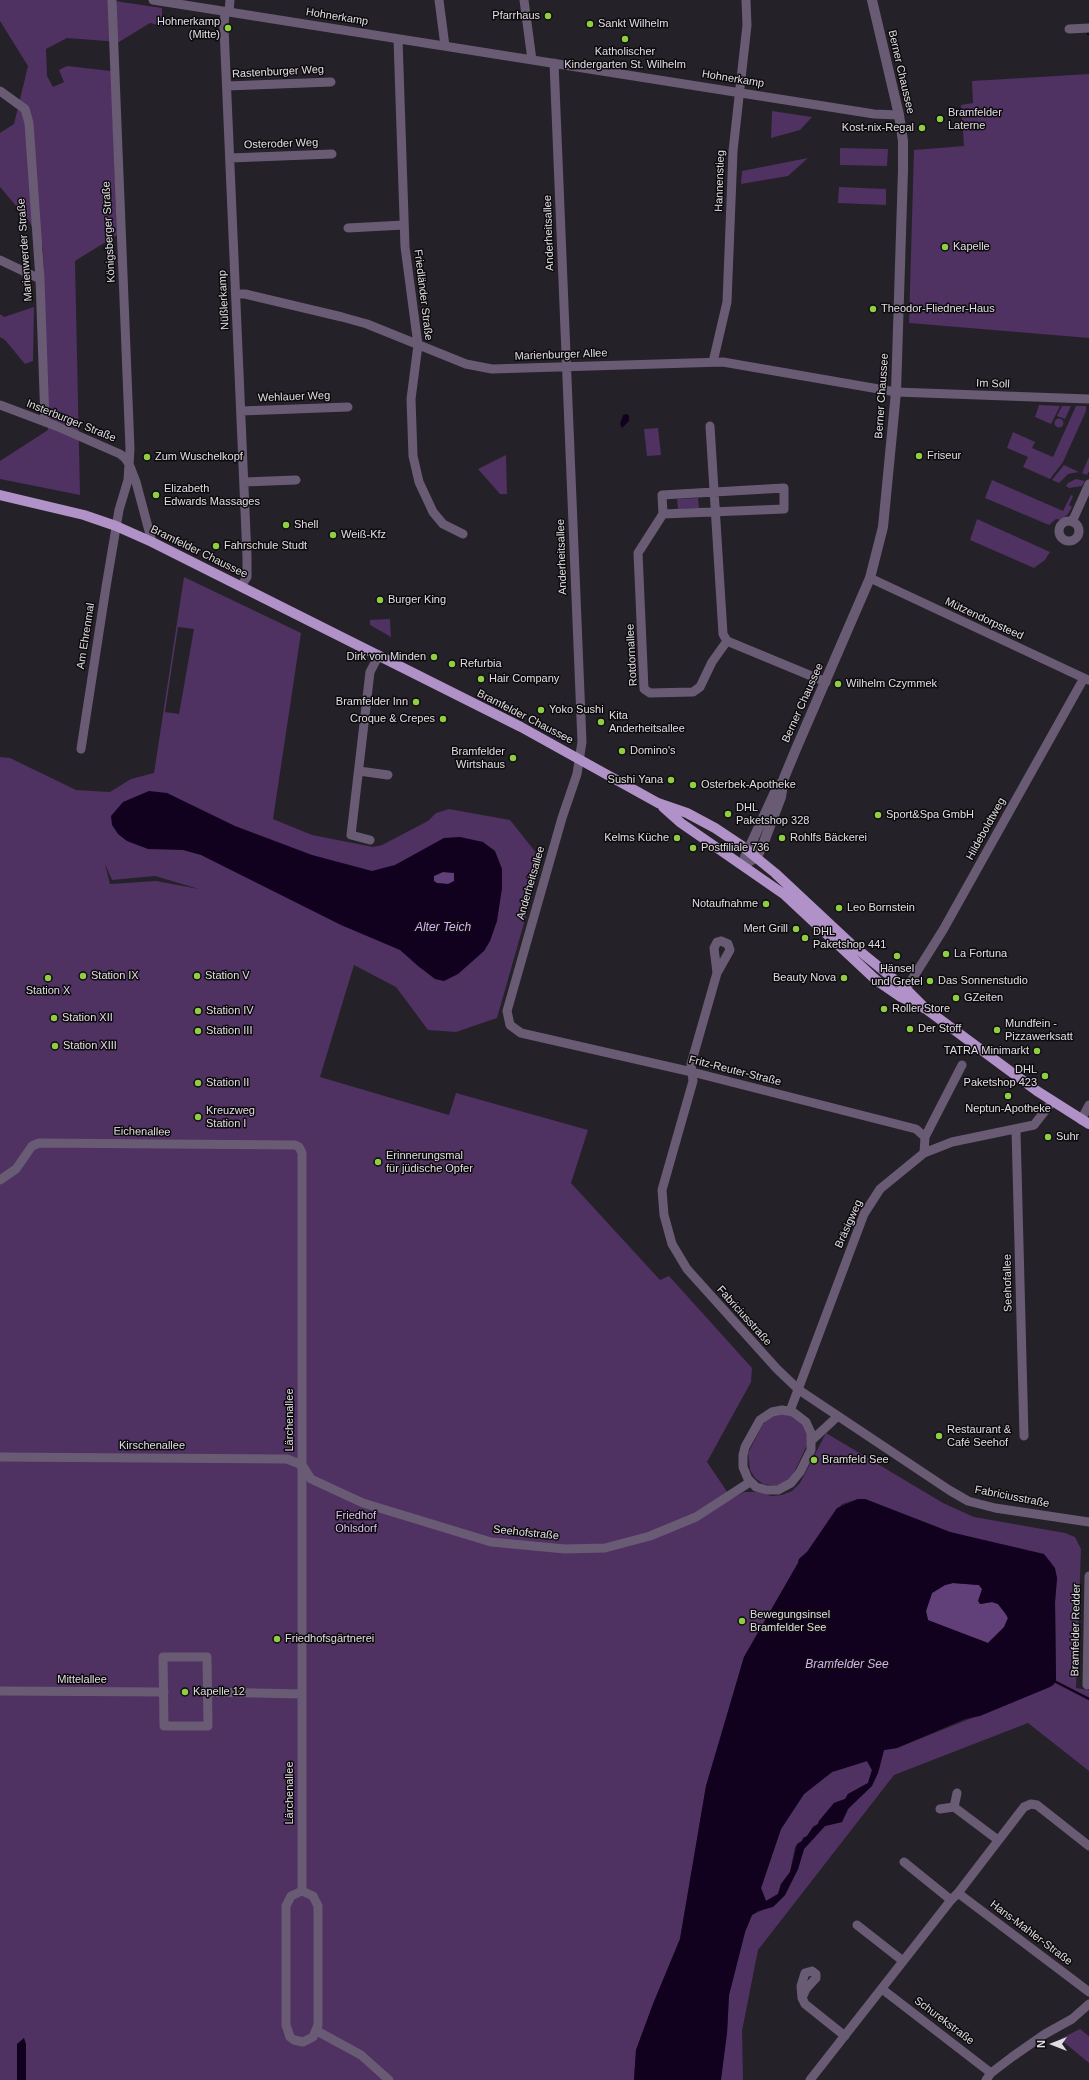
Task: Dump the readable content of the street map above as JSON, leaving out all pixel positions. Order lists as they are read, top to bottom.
{
  "streets": {
    "main road": ["Bramfelder Chaussee"],
    "street": [
      "Hohnerkamp",
      "Rastenburger Weg",
      "Berner Chaussee",
      "Osteroder Weg",
      "Hannenstieg",
      "Königsberger Straße",
      "Anderheitsallee",
      "Marienwerder Straße",
      "Friedländer Straße",
      "Nüßlerkamp",
      "Marienburger Allee",
      "Im Soll",
      "Wehlauer Weg",
      "Insterburger Straße",
      "Mützendorpsteed",
      "Am Ehrenmal",
      "Rotdornallee",
      "Hildeboldtweg",
      "Fritz-Reuter-Straße",
      "Eichenallee",
      "Bräsigweg",
      "Seehofallee",
      "Fabriciusstraße",
      "Lärchenallee",
      "Kirschenallee",
      "Seehofstraße",
      "Bramfelder Redder",
      "Mittelallee",
      "Hans-Mahler-Straße",
      "Schurekstraße"
    ]
  },
  "crossings": [
    ["Hohnerkamp", "Berner Chaussee"],
    ["Hohnerkamp", "Hannenstieg"],
    ["Hohnerkamp", "Anderheitsallee"],
    ["Hohnerkamp", "Friedländer Straße"],
    ["Hohnerkamp", "Nüßlerkamp"],
    ["Rastenburger Weg", "Nüßlerkamp"],
    ["Berner Chaussee", "Marienburger Allee"],
    ["Berner Chaussee", "Im Soll"],
    ["Berner Chaussee", "Bramfelder Chaussee"],
    ["Berner Chaussee", "Mützendorpsteed"],
    ["Osteroder Weg", "Nüßlerkamp"],
    ["Hannenstieg", "Marienburger Allee"],
    ["Königsberger Straße", "Insterburger Straße"],
    ["Königsberger Straße", "Bramfelder Chaussee"],
    ["Königsberger Straße", "Am Ehrenmal"],
    ["Anderheitsallee", "Marienburger Allee"],
    ["Anderheitsallee", "Bramfelder Chaussee"],
    ["Anderheitsallee", "Fritz-Reuter-Straße"],
    ["Marienwerder Straße", "Insterburger Straße"],
    ["Friedländer Straße", "Marienburger Allee"],
    ["Nüßlerkamp", "Marienburger Allee"],
    ["Nüßlerkamp", "Wehlauer Weg"],
    ["Nüßlerkamp", "Bramfelder Chaussee"],
    ["Marienburger Allee", "Im Soll"],
    ["Bramfelder Chaussee", "Am Ehrenmal"],
    ["Bramfelder Chaussee", "Hildeboldtweg"],
    ["Bramfelder Chaussee", "Bräsigweg"],
    ["Mützendorpsteed", "Hildeboldtweg"],
    ["Fritz-Reuter-Straße", "Fabriciusstraße"],
    ["Eichenallee", "Lärchenallee"],
    ["Bräsigweg", "Seehofallee"],
    ["Bräsigweg", "Fabriciusstraße"],
    ["Bräsigweg", "Seehofstraße"],
    ["Lärchenallee", "Kirschenallee"],
    ["Lärchenallee", "Seehofstraße"],
    ["Kirschenallee", "Seehofstraße"]
  ],
  "water": ["Alter Teich", "Bramfelder See"],
  "parks": ["Friedhof Ohlsdorf"],
  "places": [
    "Pfarrhaus",
    "Sankt Wilhelm",
    "Hohnerkamp (Mitte)",
    "Katholischer Kindergarten St. Wilhelm",
    "Bramfelder Laterne",
    "Kost-nix-Regal",
    "Kapelle",
    "Theodor-Fliedner-Haus",
    "Friseur",
    "Zum Wuschelkopf",
    "Elizabeth Edwards Massages",
    "Shell",
    "Weiß-Kfz",
    "Fahrschule Studt",
    "Burger King",
    "Dirk von Minden",
    "Refurbia",
    "Hair Company",
    "Wilhelm Czymmek",
    "Bramfelder Inn",
    "Yoko Sushi",
    "Croque & Crepes",
    "Kita Anderheitsallee",
    "Domino's",
    "Bramfelder Wirtshaus",
    "Sushi Yana",
    "Osterbek-Apotheke",
    "DHL Paketshop 328",
    "Sport&Spa GmbH",
    "Kelms Küche",
    "Rohlfs Bäckerei",
    "Postfiliale 736",
    "Notaufnahme",
    "Leo Bornstein",
    "Mert Grill",
    "DHL Paketshop 441",
    "La Fortuna",
    "Hänsel und Gretel",
    "Station IX",
    "Station V",
    "Station X",
    "Beauty Nova",
    "Das Sonnenstudio",
    "GZeiten",
    "Roller Store",
    "Station IV",
    "Station XII",
    "Der Stoff",
    "Mundfein - Pizzawerksatt",
    "Station III",
    "Station XIII",
    "TATRA Minimarkt",
    "DHL Paketshop 423",
    "Station II",
    "Neptun-Apotheke",
    "Kreuzweg Station I",
    "Suhr",
    "Erinnerungsmal für jüdische Opfer",
    "Restaurant & Café Seehof",
    "Bramfeld See",
    "Bewegungsinsel Bramfelder See",
    "Friedhofsgärtnerei",
    "Kapelle 12"
  ],
  "north": "left"
}
